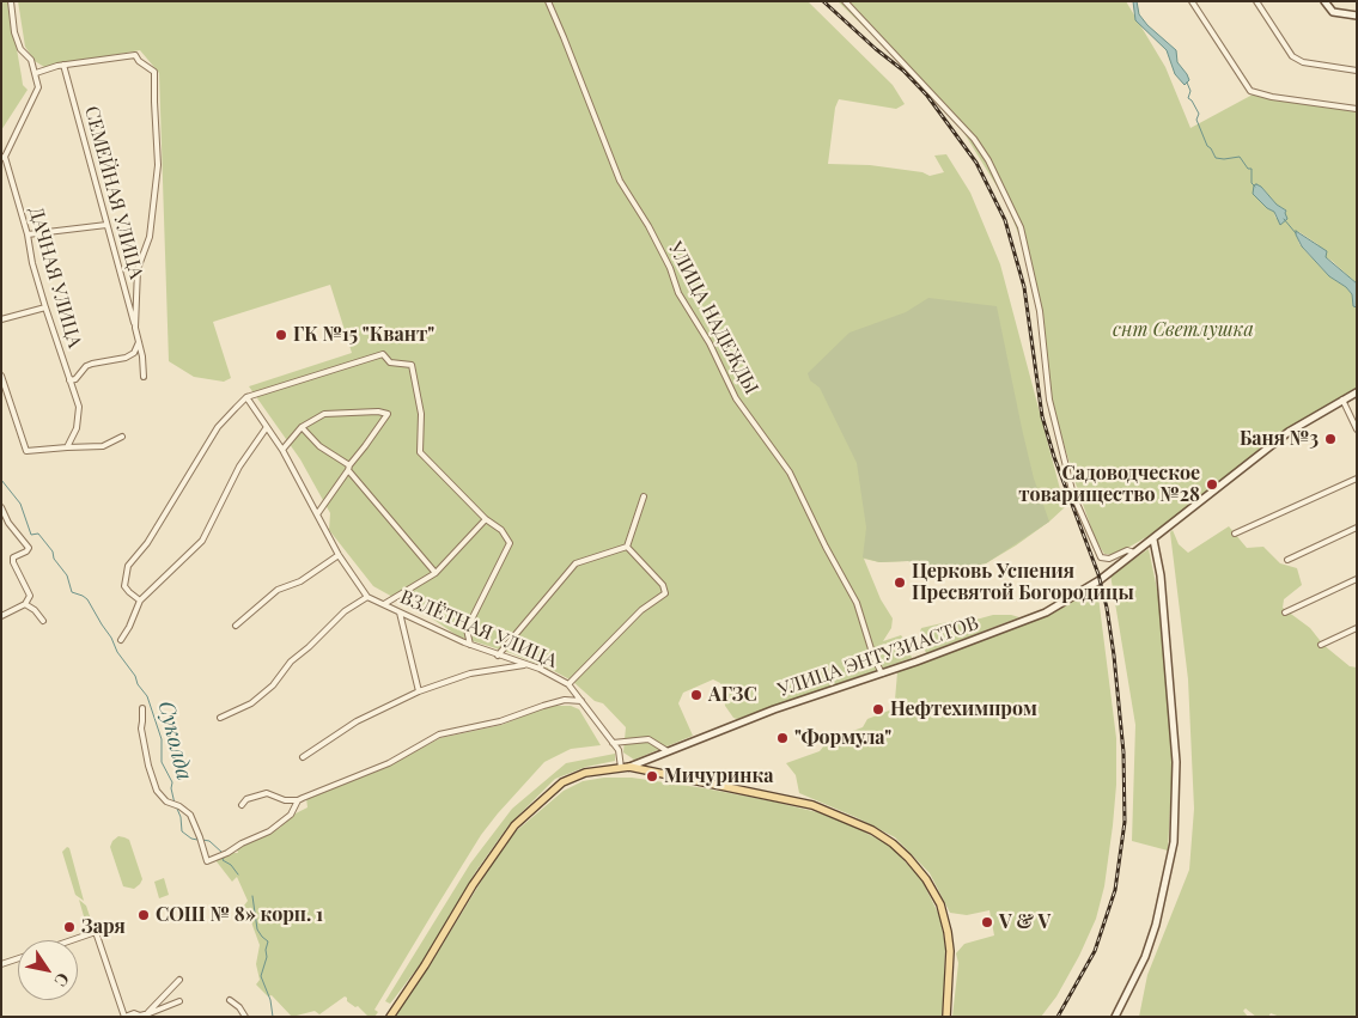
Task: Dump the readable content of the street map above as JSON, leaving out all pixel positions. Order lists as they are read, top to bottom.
{
  "streets": {
    "main road": ["УЛИЦА ЭНТУЗИАСТОВ"],
    "street": [
      "СЕМЕЙНАЯ УЛИЦА",
      "ДАЧНАЯ УЛИЦА",
      "УЛИЦА НАДЕЖДЫ",
      "ВЗЛЁТНАЯ УЛИЦА"
    ]
  },
  "crossings": [
    ["УЛИЦА НАДЕЖДЫ", "УЛИЦА ЭНТУЗИАСТОВ"]
  ],
  "water": ["Суколда"],
  "parks": ["снт Светлушка"],
  "places": [
    "ГК №15 \"Квант\"",
    "Баня №3",
    "Садоводческое товарищество №28",
    "Церковь Успения Пресвятой Богородицы",
    "АГЗС",
    "Нефтехимпром",
    "\"Формула\"",
    "Мичуринка",
    "СОШ № 8» корп. 1",
    "V & V",
    "Заря"
  ],
  "north": "bottom right"
}
